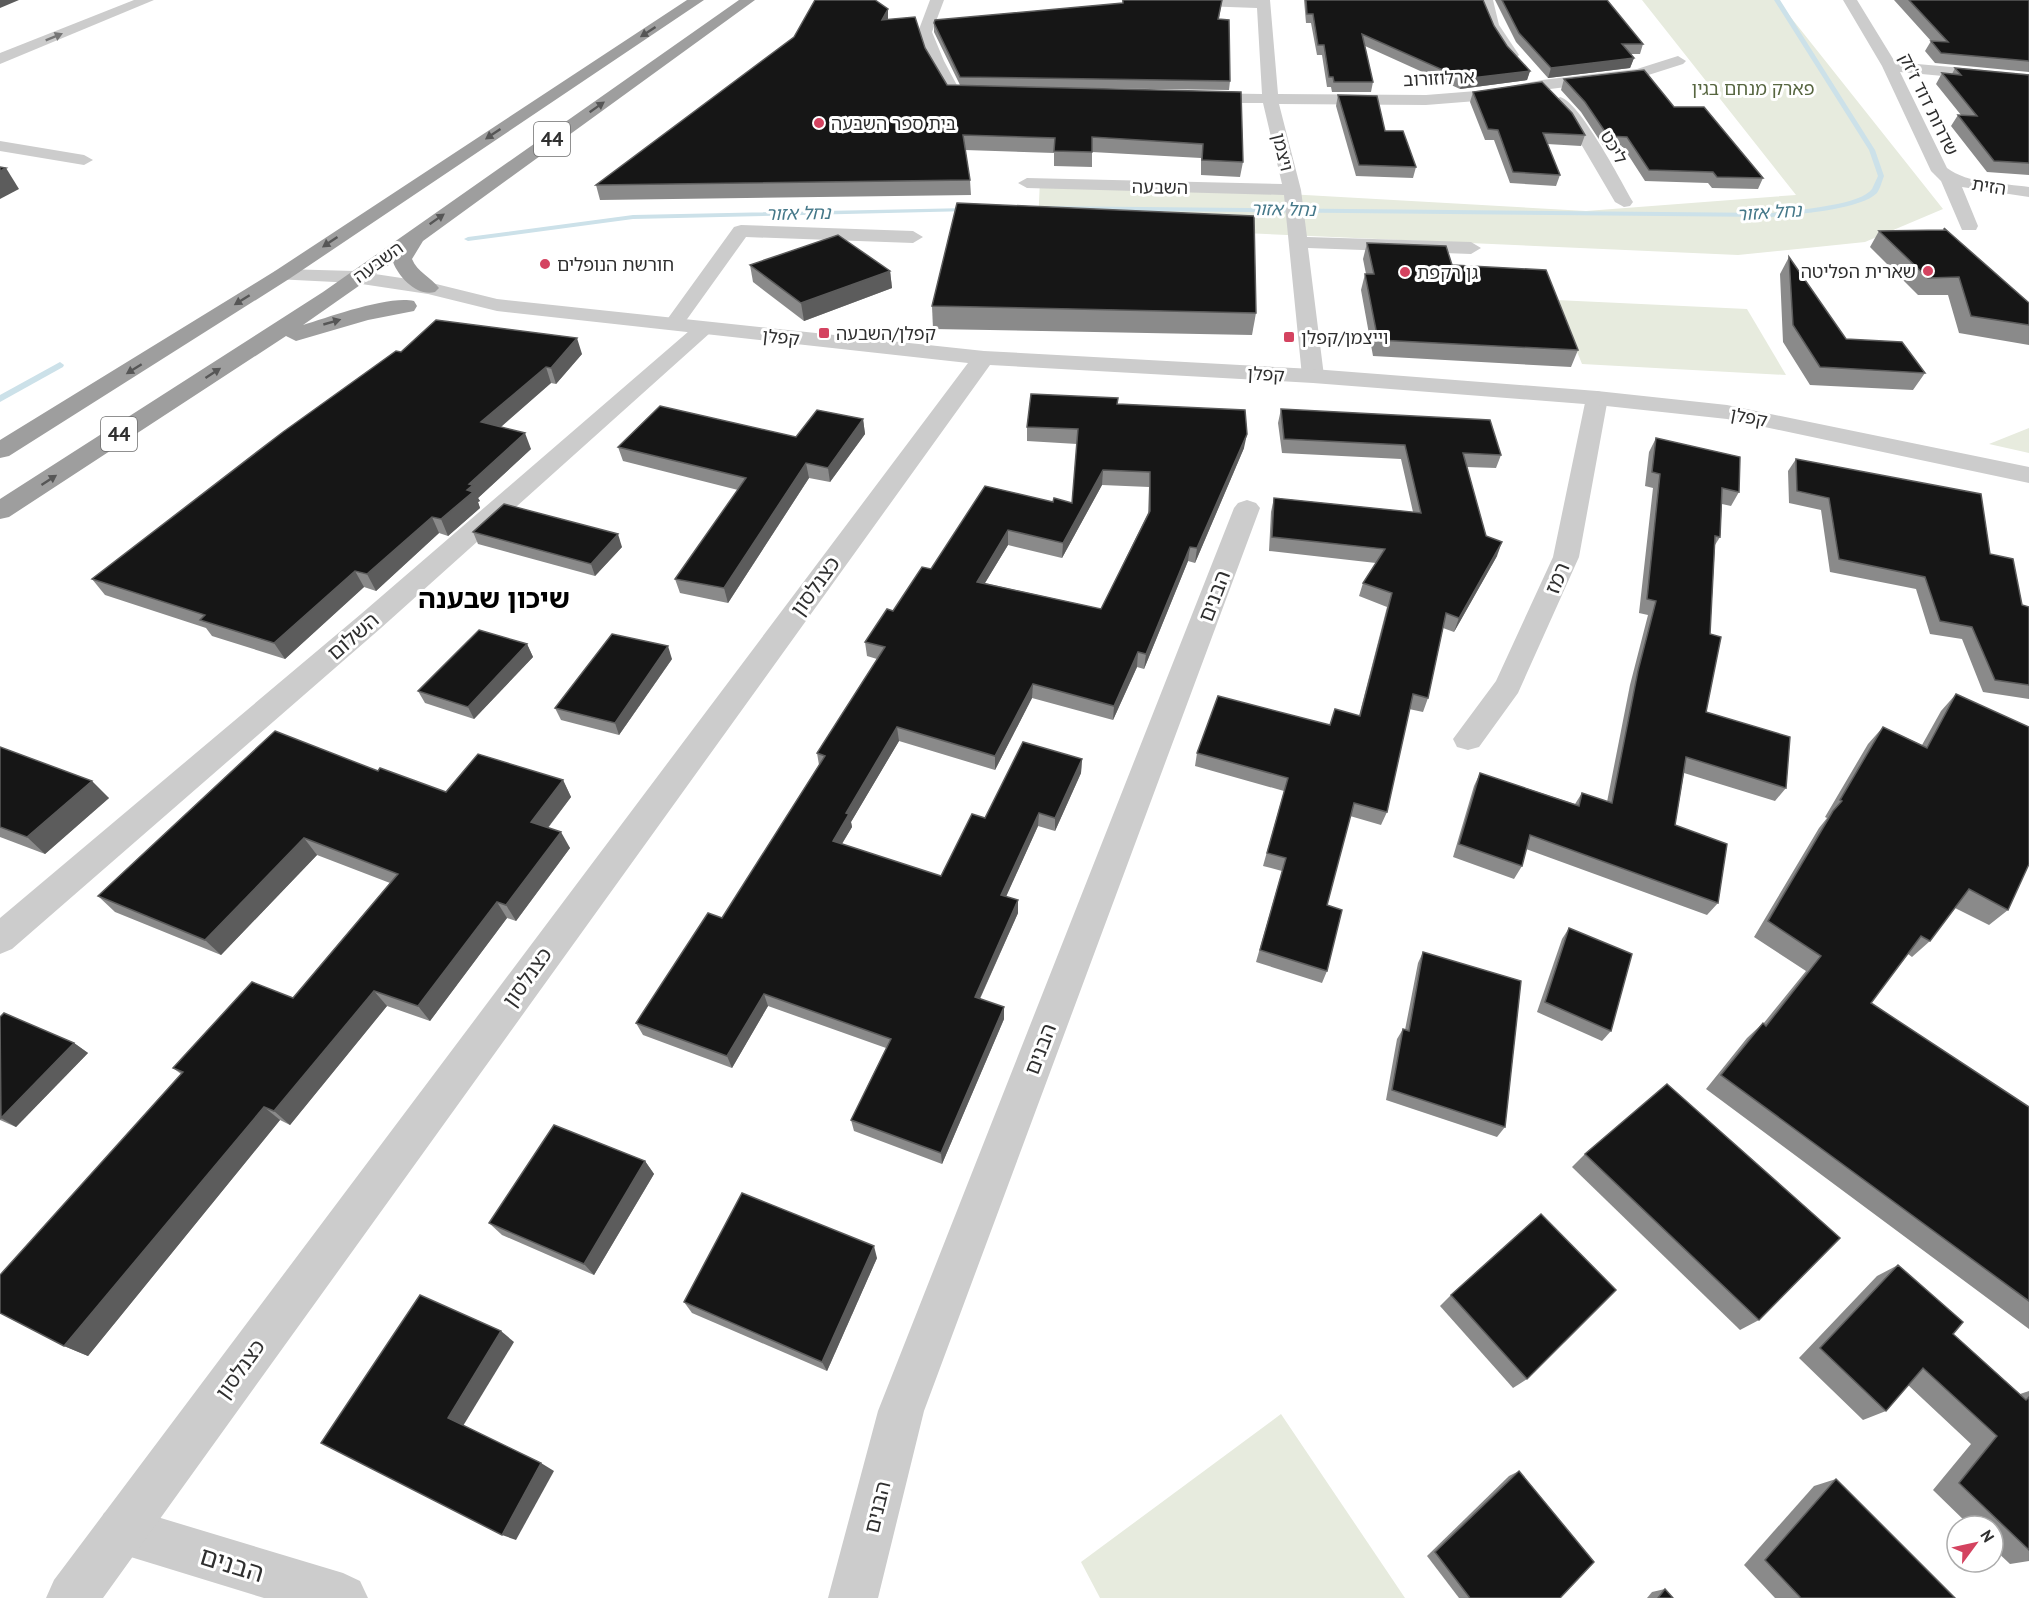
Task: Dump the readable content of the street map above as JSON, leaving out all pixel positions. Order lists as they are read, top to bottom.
{
  "streets": {
    "highway": ["44", "השבעה"],
    "street": [
      "ארלוזורוב",
      "שדרות דוד ז'זק",
      "ליכט",
      "ויצמן",
      "הזית",
      "קפלן",
      "רמז",
      "כצנלסון",
      "הבנים",
      "השלום"
    ]
  },
  "crossings": [
    ["ארלוזורוב", "ליכט"],
    ["ארלוזורוב", "ויצמן"],
    ["שדרות דוד ז'זק", "הזית"],
    ["ויצמן", "השבעה"],
    ["ויצמן", "קפלן"],
    ["השבעה", "קפלן"],
    ["קפלן", "רמז"],
    ["קפלן", "כצנלסון"],
    ["קפלן", "השלום"],
    ["כצנלסון", "הבנים"]
  ],
  "districts": ["שיכון שבענה"],
  "water": ["נחל אזור"],
  "parks": ["פארק מנחם בגין"],
  "places": {
    "other": [
      "בית ספר השבעה",
      "חורשת הנופלים",
      "שארית הפליטה",
      "גן רקפת"
    ],
    "transit": ["קפלן/השבעה", "וייצמן/קפלן"]
  },
  "north": "top right"
}
